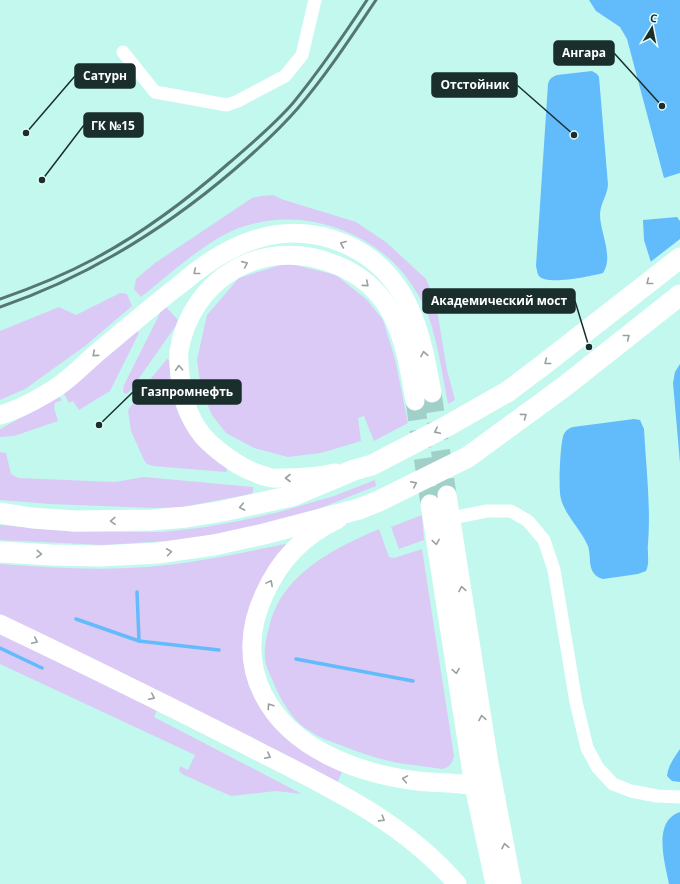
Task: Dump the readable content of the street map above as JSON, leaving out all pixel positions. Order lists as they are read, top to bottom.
{
  "places": [
    "Ангара",
    "Сатурн",
    "Отстойник",
    "ГК №15",
    "Академический мост",
    "Газпромнефть"
  ],
  "north": "top"
}
